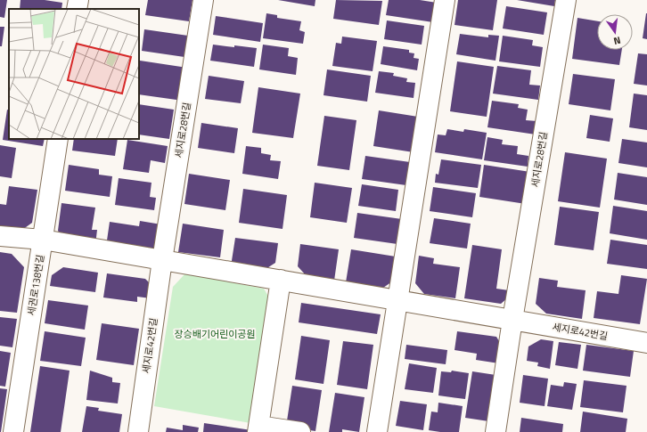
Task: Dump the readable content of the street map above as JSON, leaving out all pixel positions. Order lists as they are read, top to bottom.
{
  "streets": {
    "street": ["세지로28번길", "세권로138번길", "세지로42번길"]
  },
  "crossings": [
    ["세지로28번길", "세지로42번길"],
    ["세권로138번길", "세지로42번길"]
  ],
  "parks": ["장승배기어린이공원"],
  "north": "bottom"
}
